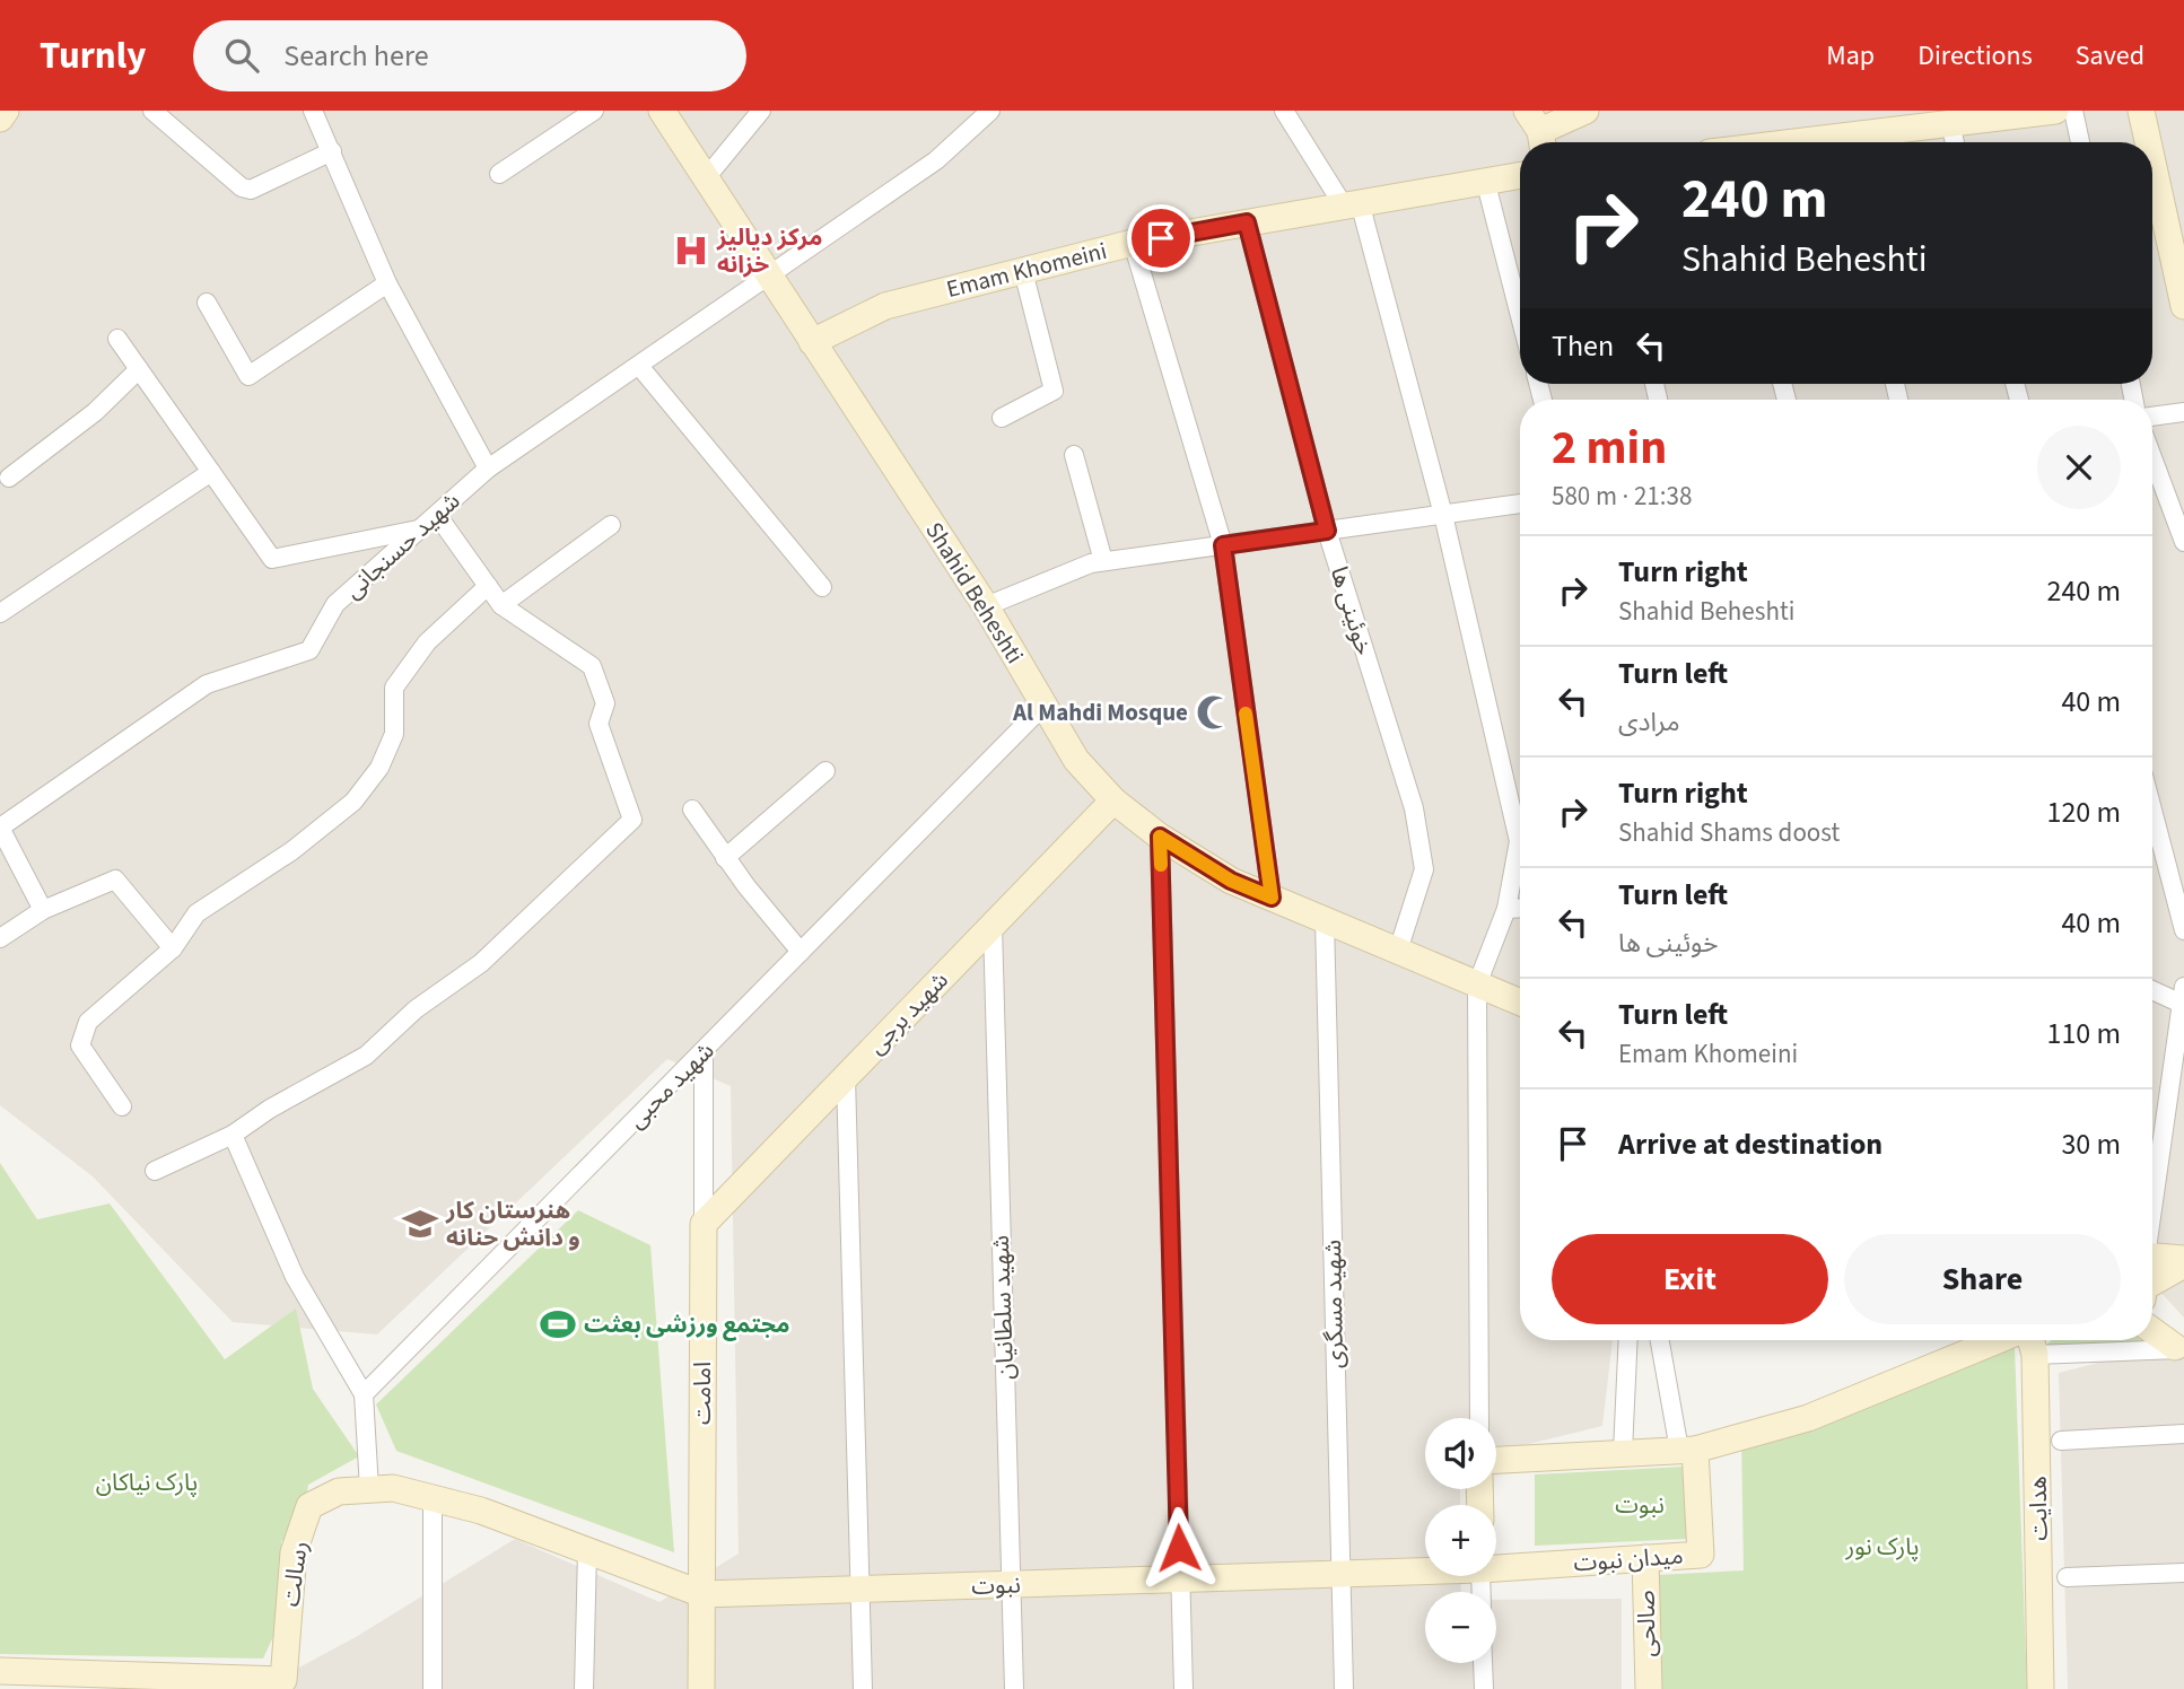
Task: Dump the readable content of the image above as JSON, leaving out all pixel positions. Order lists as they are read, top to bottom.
{
  "streets": {
    "street": [
      "Emam Khomeini",
      "شهید حسنجانی",
      "Shahid Beheshti",
      "خوئینی ها",
      "شهید برجی",
      "شهید محبی",
      "شهید مسگری",
      "شهید سلطانیان",
      "امامت",
      "هدایت",
      "میدان نبوت",
      "رسالت",
      "نبوت",
      "صالحی"
    ]
  },
  "crossings": [
    ["Emam Khomeini", "Shahid Beheshti"],
    ["Emam Khomeini", "خوئینی ها"],
    ["شهید حسنجانی", "Shahid Beheshti"],
    ["Shahid Beheshti", "خوئینی ها"],
    ["Shahid Beheshti", "شهید برجی"],
    ["Shahid Beheshti", "شهید محبی"],
    ["Shahid Beheshti", "شهید مسگری"],
    ["شهید برجی", "شهید سلطانیان"],
    ["شهید برجی", "امامت"],
    ["شهید محبی", "امامت"],
    ["شهید مسگری", "نبوت"],
    ["شهید سلطانیان", "نبوت"],
    ["امامت", "رسالت"],
    ["امامت", "نبوت"],
    ["میدان نبوت", "صالحی"],
    ["رسالت", "نبوت"]
  ],
  "parks": ["پارک نیاکان", "نبوت", "پارک نور"],
  "places": {
    "hospital": ["مرکز دیالیز خزانه"],
    "mosque": ["Al Mahdi Mosque"],
    "school or university": ["هنرستان کار و دانش حنانه"],
    "sports": ["مجتمع ورزشی بعثت"]
  },
  "page": {
    "header": "Turnly",
    "search": "Search here",
    "nav": ["Map", "Directions", "Saved"],
    "turn": ["240 m", "Shahid Beheshti"],
    "then": "Then",
    "heading": ["2 min", "580 m · 21:38"],
    "list": [
      {
        "name": "Turn right",
        "note": "Shahid Beheshti",
        "value": "240 m"
      },
      {
        "name": "Turn left",
        "note": "مرادی",
        "value": "40 m"
      },
      {
        "name": "Turn right",
        "note": "Shahid Shams doost",
        "value": "120 m"
      },
      {
        "name": "Turn left",
        "note": "خوئینی ها",
        "value": "40 m"
      },
      {
        "name": "Turn left",
        "note": "Emam Khomeini",
        "value": "110 m"
      },
      {
        "name": "Arrive at destination",
        "value": "30 m"
      }
    ],
    "buttons": ["Exit", "Share"],
    "map_buttons": ["+", "−"]
  }
}
